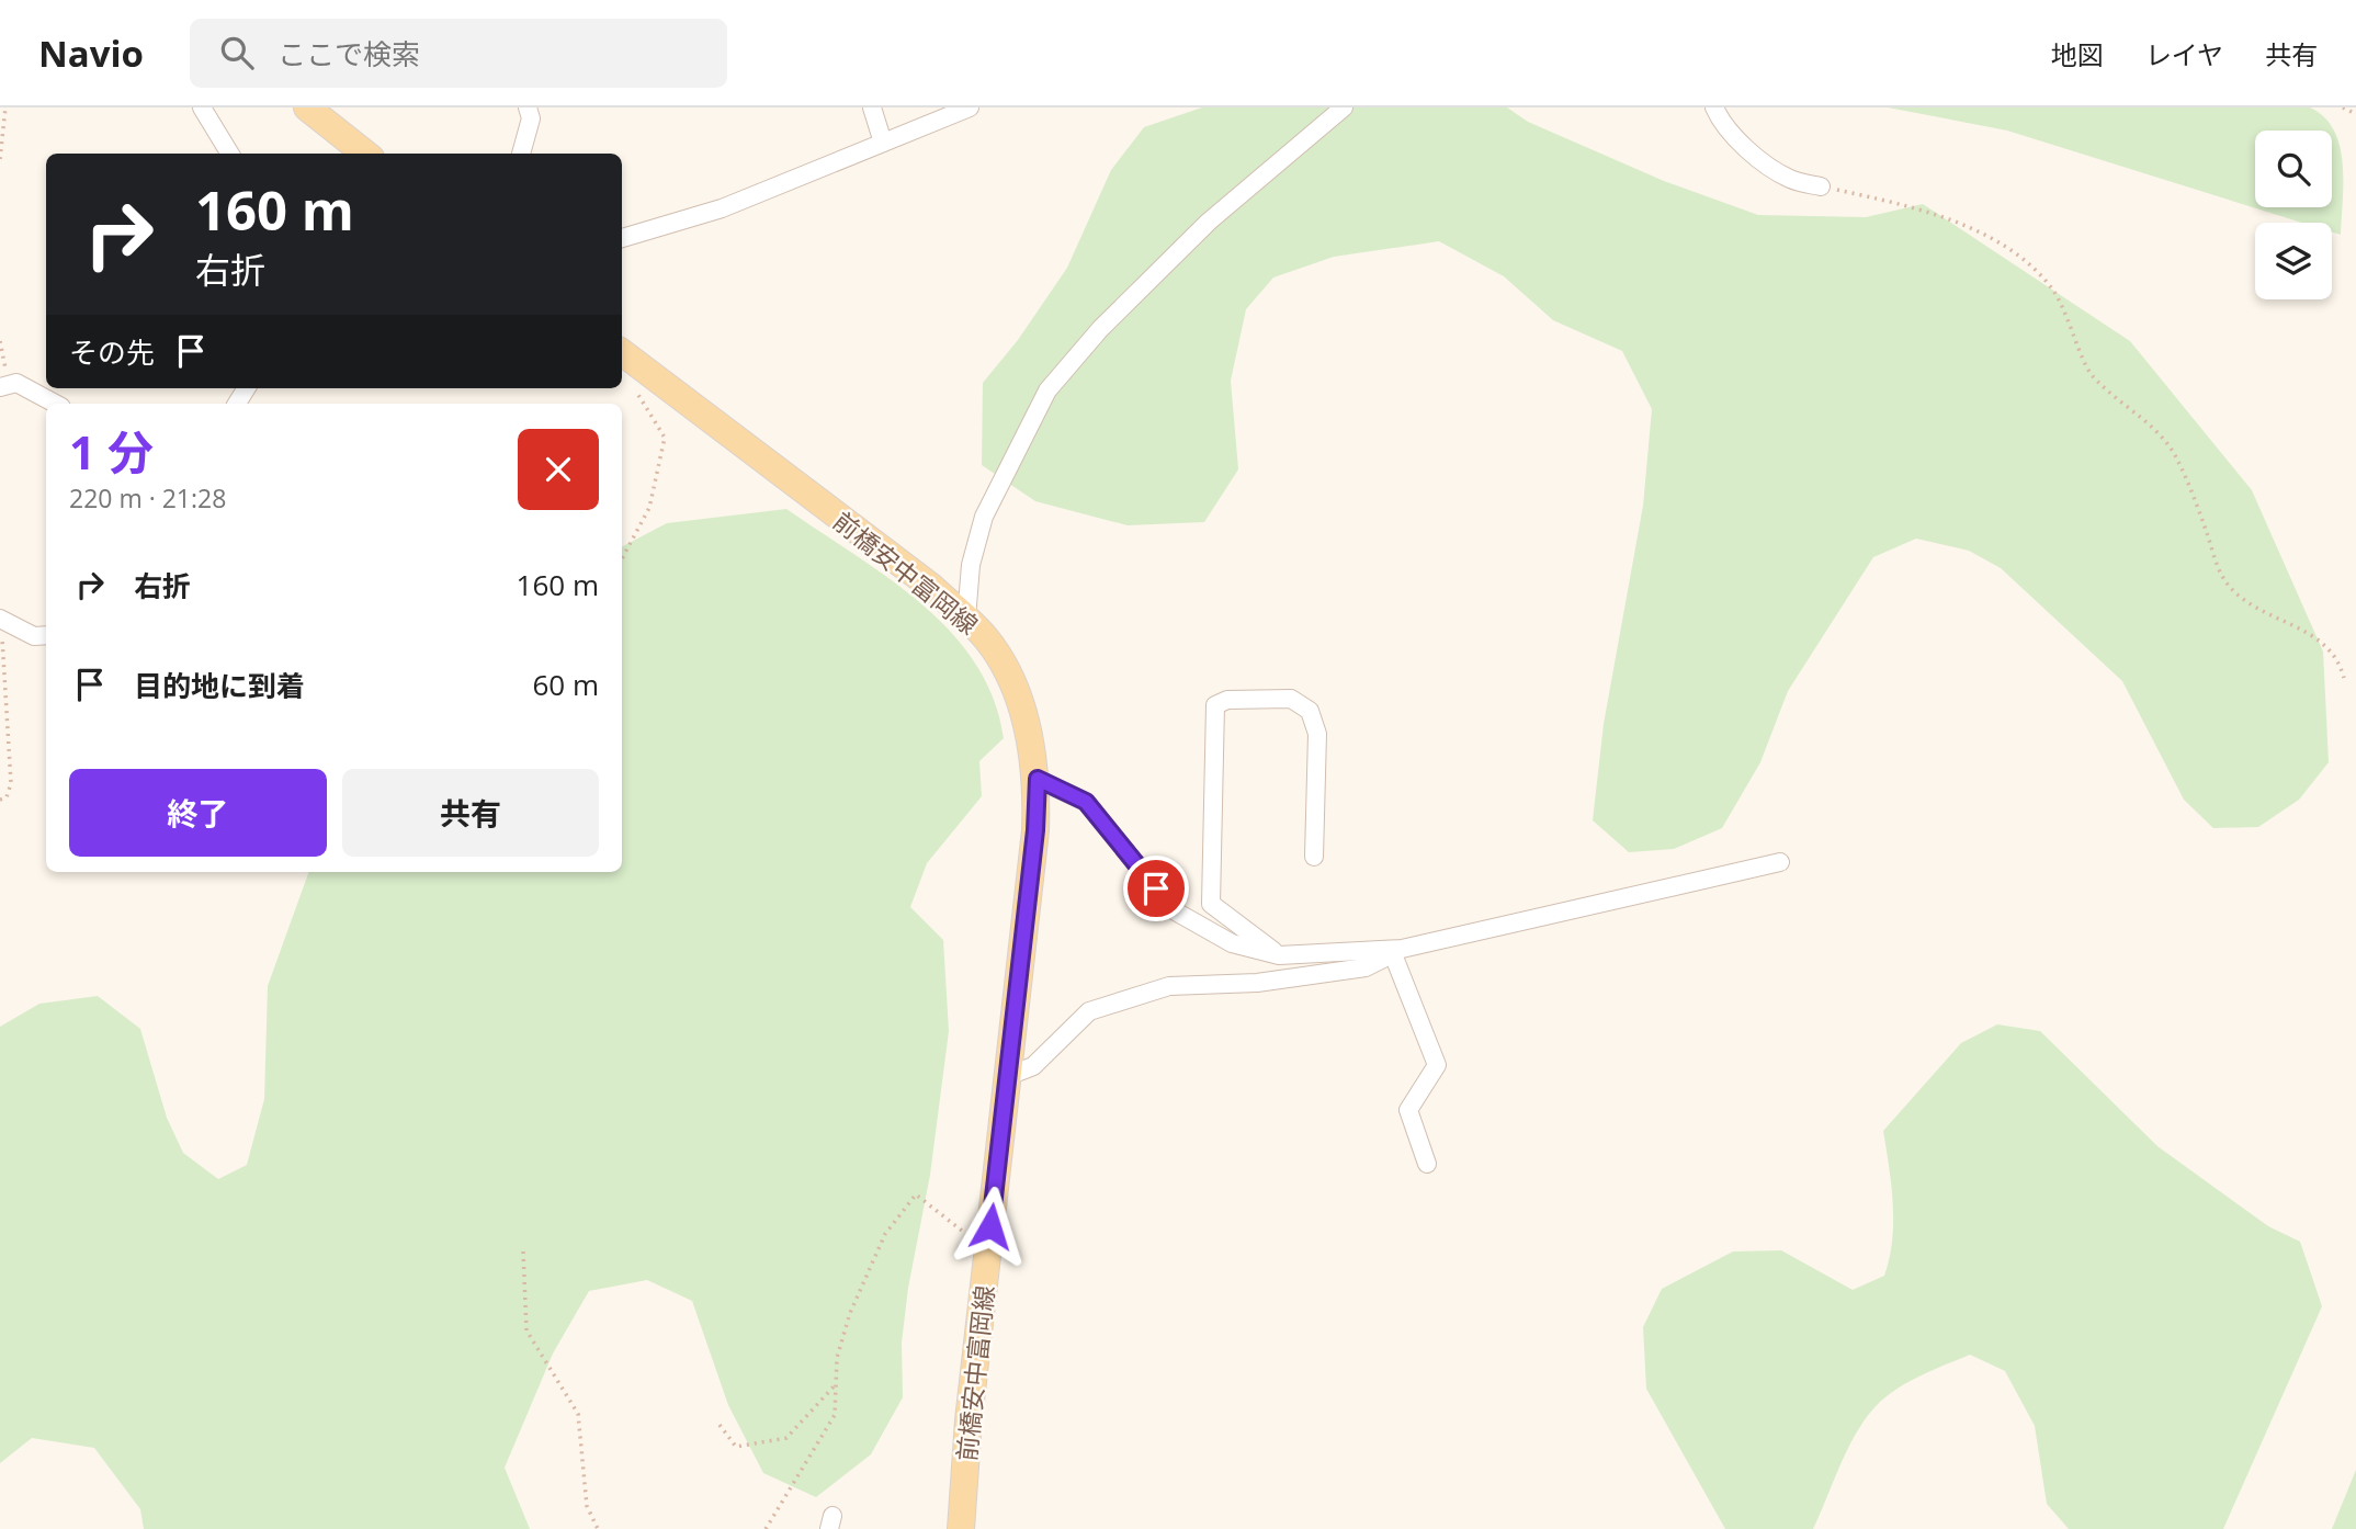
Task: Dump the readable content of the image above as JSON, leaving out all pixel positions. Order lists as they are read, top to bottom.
{
  "streets": {
    "main road": ["前橋安中富岡線"]
  },
  "page": {
    "header": "Navio",
    "search": "ここで検索",
    "nav": ["地図", "レイヤ", "共有"],
    "turn": ["160 m", "右折"],
    "then": "その先",
    "heading": ["1 分", "220 m · 21:28"],
    "list": [
      {
        "name": "右折",
        "value": "160 m"
      },
      {
        "name": "目的地に到着",
        "value": "60 m"
      }
    ],
    "buttons": ["終了", "共有"]
  }
}
